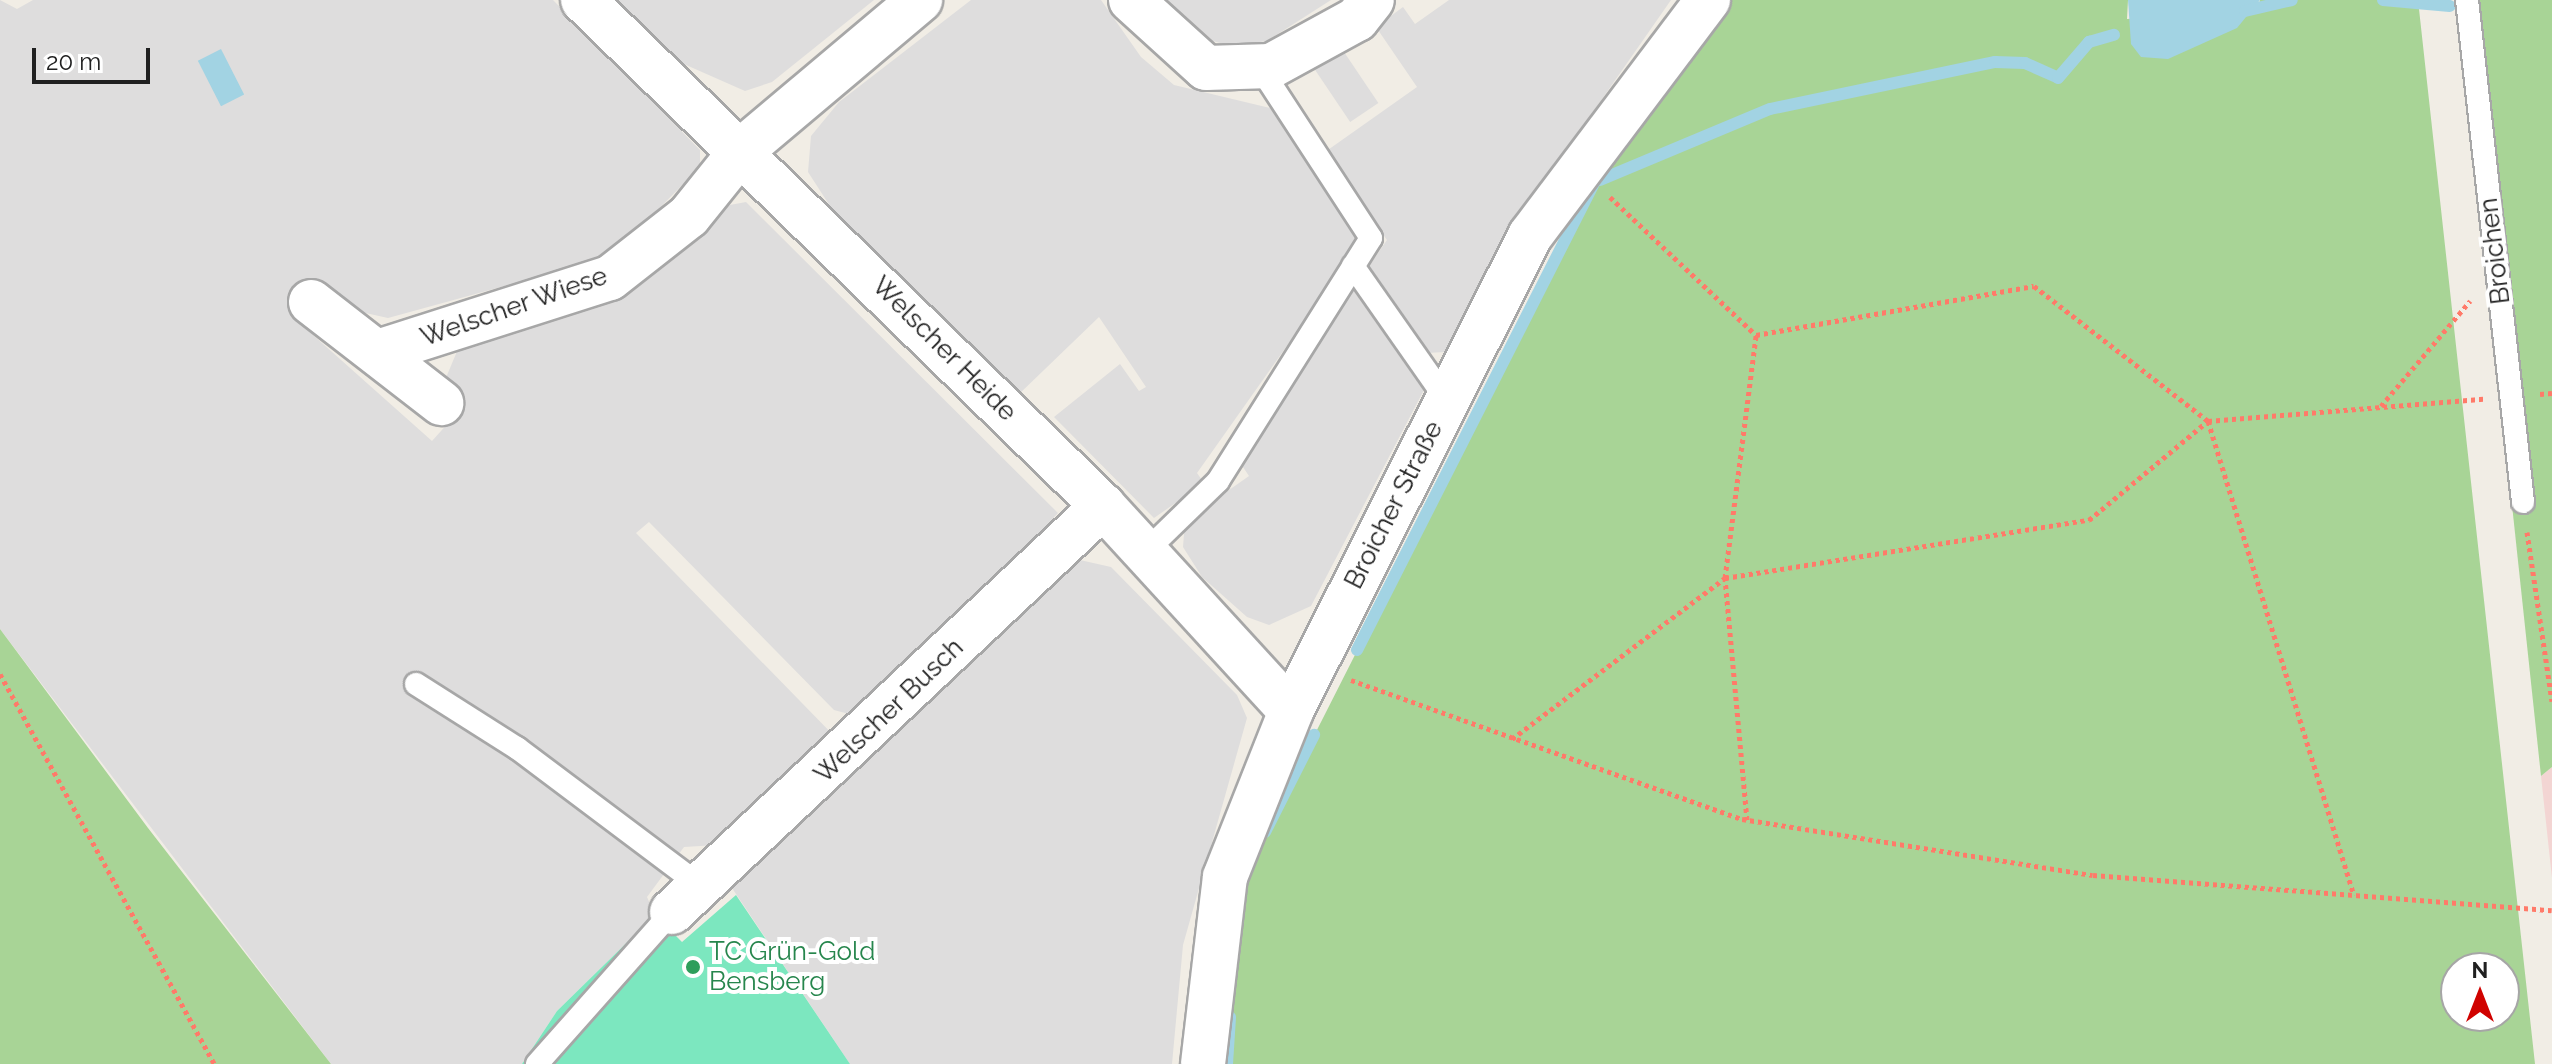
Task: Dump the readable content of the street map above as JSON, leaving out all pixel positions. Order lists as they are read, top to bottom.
{
  "streets": {
    "street": [
      "Welscher Wiese",
      "Welscher Heide",
      "Broicher Straße",
      "Welscher Busch"
    ],
    "lane": ["Broichen"]
  },
  "crossings": [
    ["Welscher Wiese", "Welscher Heide"],
    ["Welscher Heide", "Broicher Straße"],
    ["Welscher Heide", "Welscher Busch"]
  ],
  "places": ["TC Grün-Gold Bensberg"],
  "scale_bar": "20 m",
  "north": "top"
}
